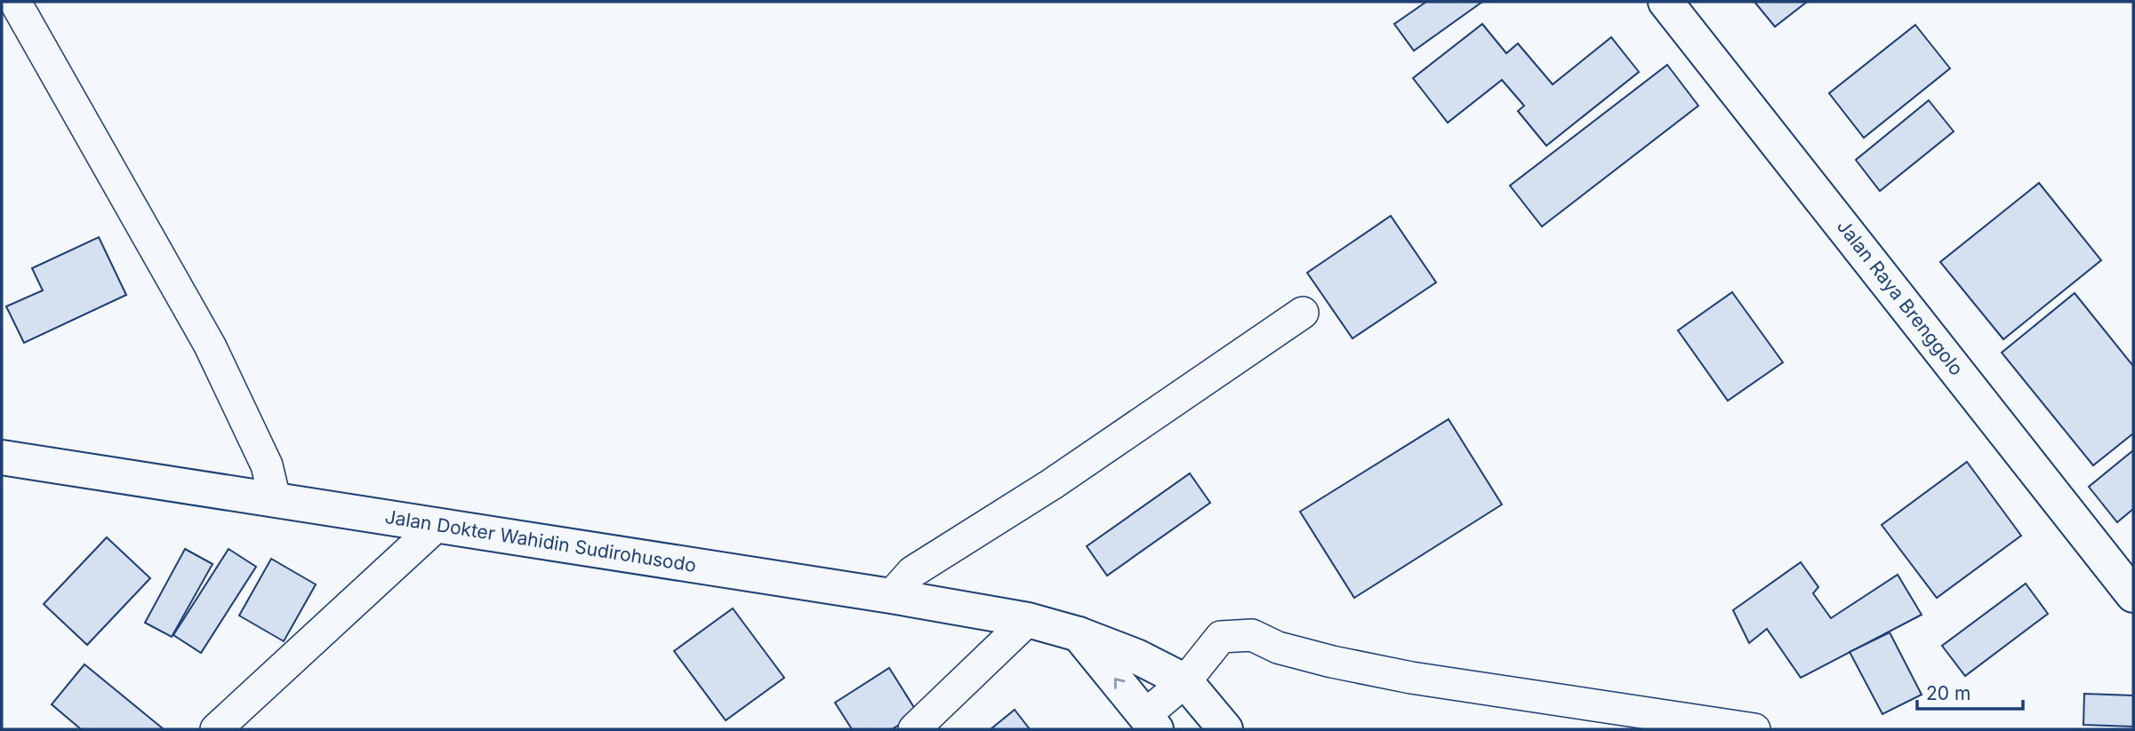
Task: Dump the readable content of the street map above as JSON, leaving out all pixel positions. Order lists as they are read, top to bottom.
{
  "streets": {
    "main road": ["Jalan Raya Brenggolo", "Jalan Dokter Wahidin Sudirohusodo"]
  },
  "scale_bar": "20 m"
}
